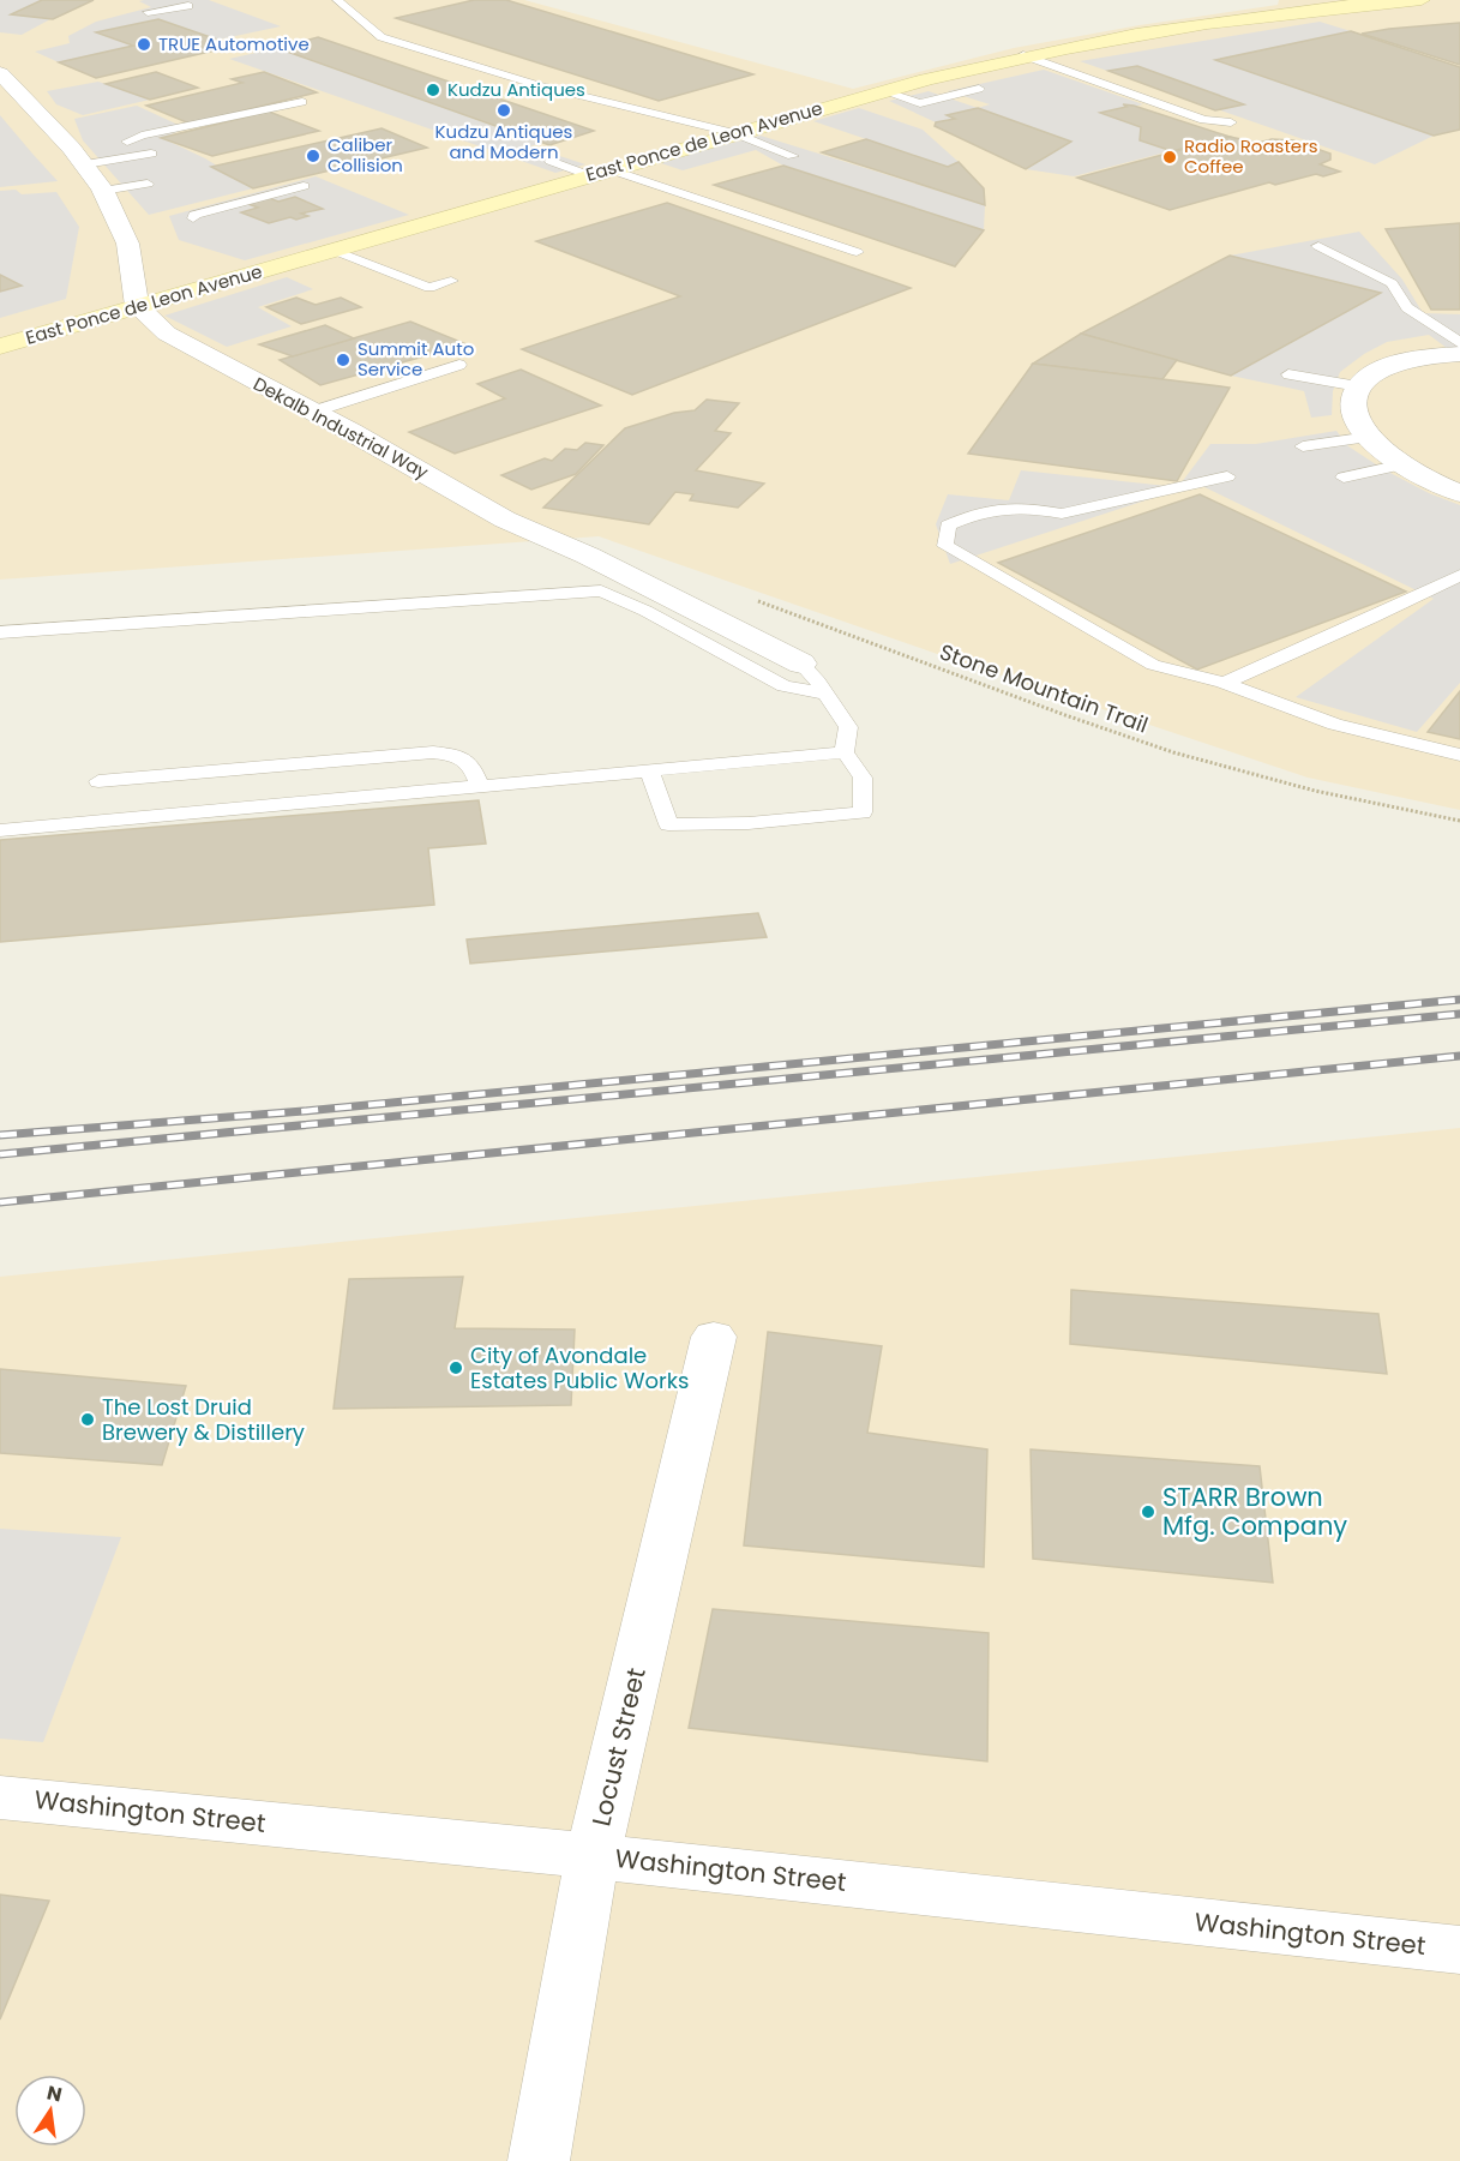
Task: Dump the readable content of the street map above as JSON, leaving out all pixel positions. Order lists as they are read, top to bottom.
{
  "streets": {
    "main road": ["East Ponce de Leon Avenue"],
    "street": ["Dekalb Industrial Way", "Locust Street", "Washington Street"],
    "path": ["Stone Mountain Trail"]
  },
  "crossings": [
    ["East Ponce de Leon Avenue", "Dekalb Industrial Way"],
    ["Locust Street", "Washington Street"]
  ],
  "places": [
    "TRUE Automotive",
    "Kudzu Antiques",
    "Kudzu Antiques and Modern",
    "Caliber Collision",
    "Radio Roasters Coffee",
    "Summit Auto Service",
    "City of Avondale Estates Public Works",
    "The Lost Druid Brewery & Distillery",
    "STARR Brown Mfg. Company"
  ],
  "north": "top"
}
